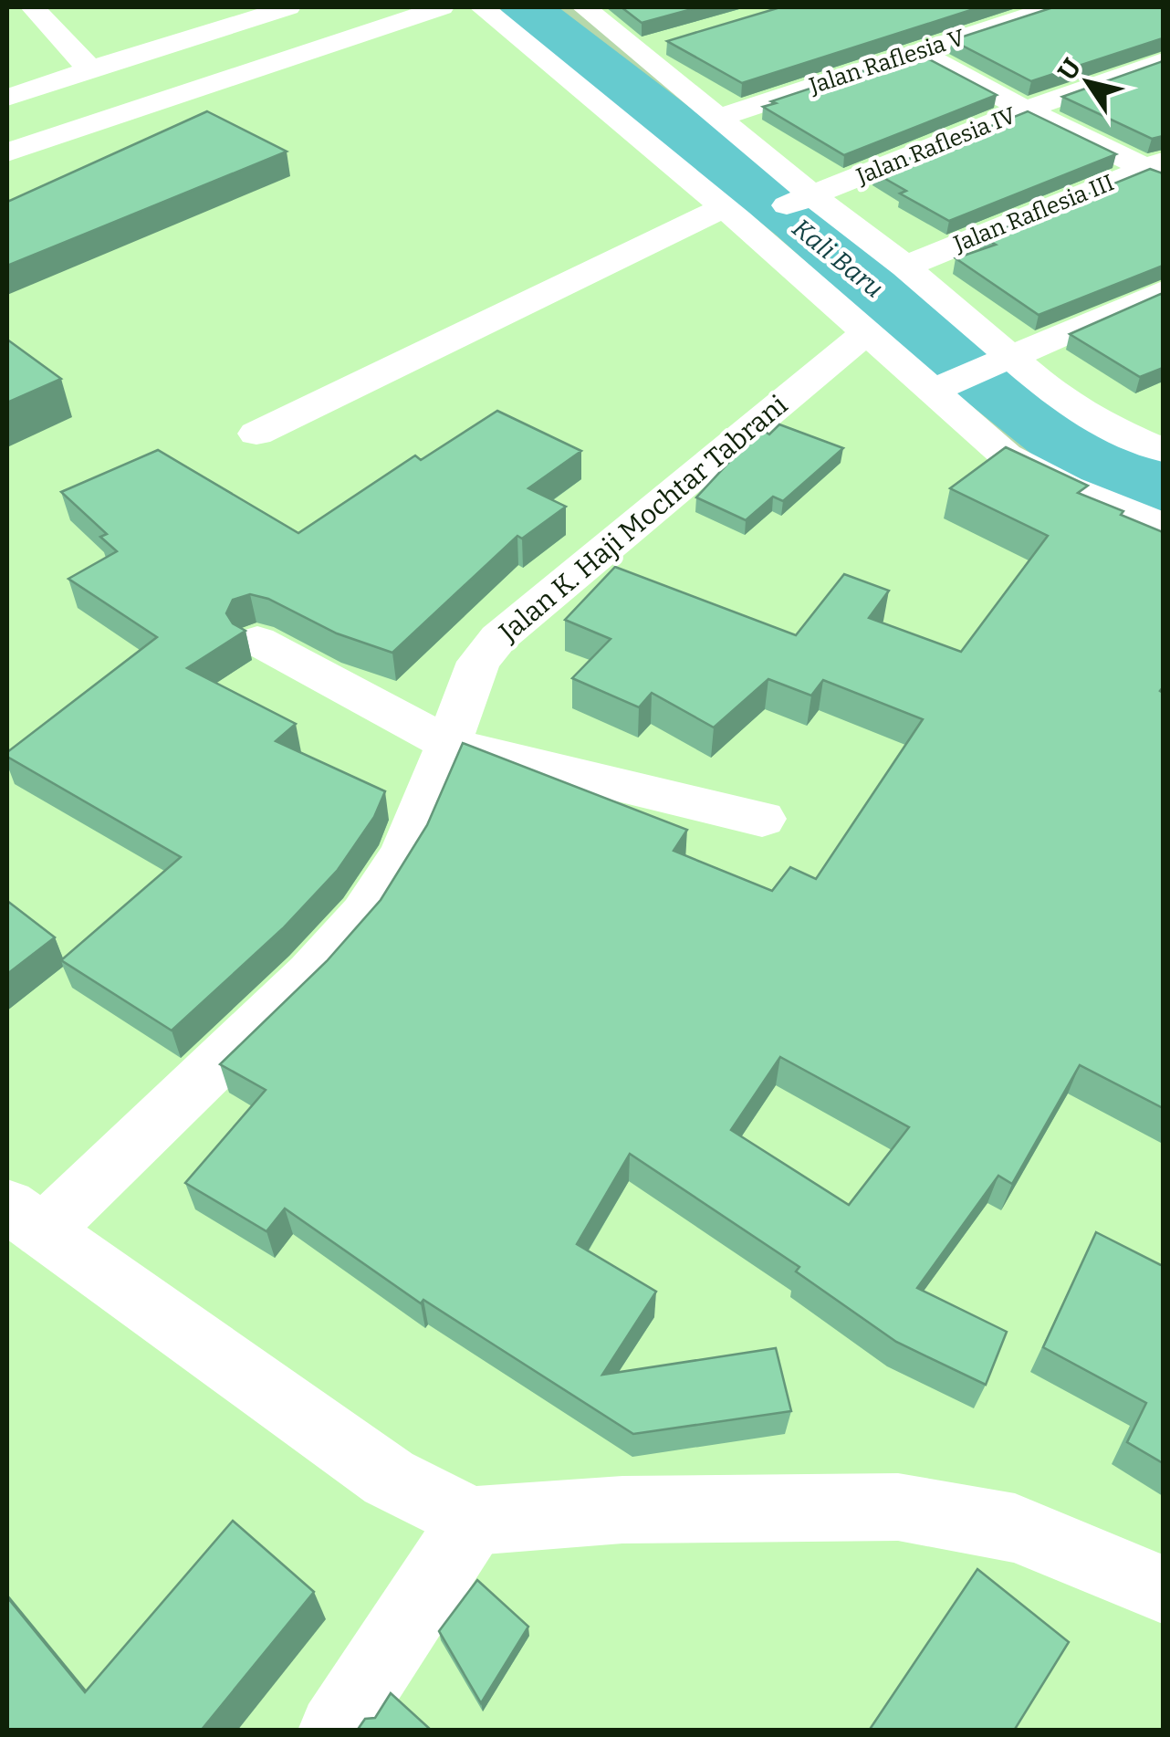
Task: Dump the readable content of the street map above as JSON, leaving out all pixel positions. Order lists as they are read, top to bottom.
{
  "streets": {
    "street": [
      "Jalan Raflesia V",
      "Jalan Raflesia IV",
      "Jalan Raflesia III",
      "Jalan K. Haji Mochtar Tabrani"
    ]
  },
  "water": ["Kali Baru"],
  "north": "top left"
}
